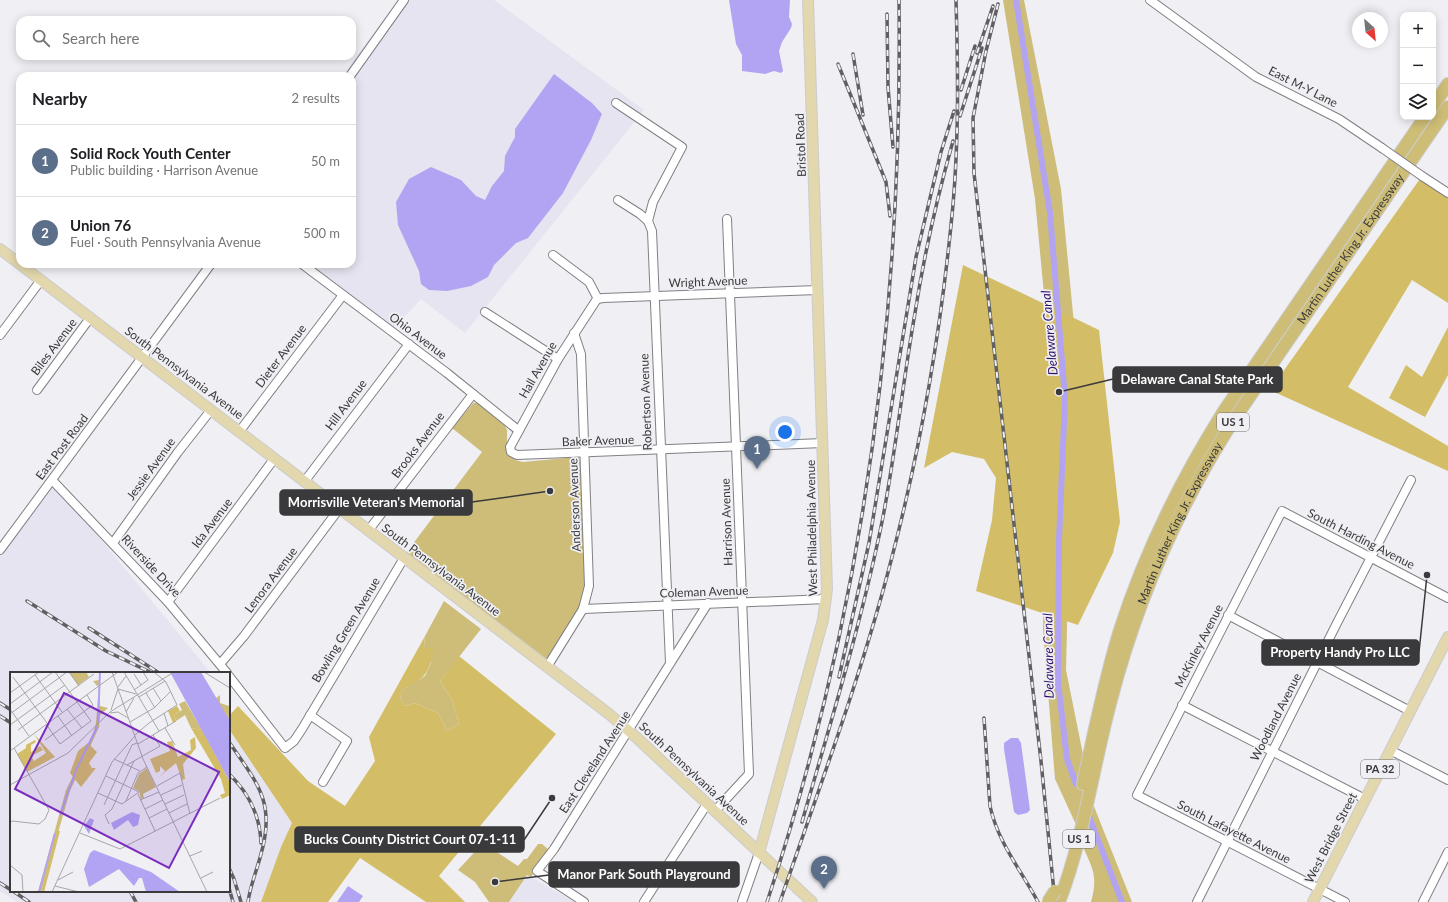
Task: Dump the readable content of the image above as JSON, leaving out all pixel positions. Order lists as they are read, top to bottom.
{
  "streets": {
    "highway": ["Martin Luther King Jr. Expressway", "US 1"],
    "main road": [
      "Bristol Road",
      "South Pennsylvania Avenue",
      "West Philadelphia Avenue",
      "PA 32",
      "West Bridge Street"
    ],
    "street": [
      "East M-Y Lane",
      "Wright Avenue",
      "Ohio Avenue",
      "Biles Avenue",
      "Dieter Avenue",
      "Hall Avenue",
      "Robertson Avenue",
      "Hill Avenue",
      "Baker Avenue",
      "Brooks Avenue",
      "East Post Road",
      "Jessie Avenue",
      "Anderson Avenue",
      "Harrison Avenue",
      "Ida Avenue",
      "South Harding Avenue",
      "Riverside Drive",
      "Lenora Avenue",
      "Coleman Avenue",
      "Bowling Green Avenue",
      "McKinley Avenue",
      "Woodland Avenue",
      "East Cleveland Avenue",
      "South Lafayette Avenue"
    ]
  },
  "crossings": [
    ["Bristol Road", "Wright Avenue"],
    ["Bristol Road", "West Philadelphia Avenue"],
    ["Wright Avenue", "Hall Avenue"],
    ["Wright Avenue", "Robertson Avenue"],
    ["Wright Avenue", "Harrison Avenue"],
    ["Wright Avenue", "West Philadelphia Avenue"],
    ["Ohio Avenue", "Dieter Avenue"],
    ["Ohio Avenue", "Hall Avenue"],
    ["Ohio Avenue", "Hill Avenue"],
    ["Ohio Avenue", "Brooks Avenue"],
    ["Biles Avenue", "South Pennsylvania Avenue"],
    ["Dieter Avenue", "South Pennsylvania Avenue"],
    ["Hall Avenue", "Baker Avenue"],
    ["Hall Avenue", "Anderson Avenue"],
    ["South Pennsylvania Avenue", "Hill Avenue"],
    ["South Pennsylvania Avenue", "Brooks Avenue"],
    ["South Pennsylvania Avenue", "East Post Road"],
    ["South Pennsylvania Avenue", "Jessie Avenue"],
    ["South Pennsylvania Avenue", "Anderson Avenue"],
    ["South Pennsylvania Avenue", "Harrison Avenue"],
    ["South Pennsylvania Avenue", "Ida Avenue"],
    ["South Pennsylvania Avenue", "West Philadelphia Avenue"],
    ["South Pennsylvania Avenue", "Lenora Avenue"],
    ["South Pennsylvania Avenue", "Bowling Green Avenue"],
    ["South Pennsylvania Avenue", "East Cleveland Avenue"],
    ["Robertson Avenue", "Baker Avenue"],
    ["Robertson Avenue", "Coleman Avenue"],
    ["Robertson Avenue", "East Cleveland Avenue"],
    ["Baker Avenue", "Anderson Avenue"],
    ["Baker Avenue", "Harrison Avenue"],
    ["Baker Avenue", "West Philadelphia Avenue"],
    ["East Post Road", "Riverside Drive"],
    ["Jessie Avenue", "Riverside Drive"],
    ["Anderson Avenue", "Coleman Avenue"],
    ["Harrison Avenue", "Coleman Avenue"],
    ["Ida Avenue", "Riverside Drive"],
    ["West Philadelphia Avenue", "Coleman Avenue"],
    ["South Harding Avenue", "McKinley Avenue"],
    ["South Harding Avenue", "Woodland Avenue"],
    ["Riverside Drive", "Lenora Avenue"],
    ["Coleman Avenue", "East Cleveland Avenue"],
    ["McKinley Avenue", "South Lafayette Avenue"],
    ["Woodland Avenue", "South Lafayette Avenue"],
    ["South Lafayette Avenue", "West Bridge Street"]
  ],
  "water": ["Delaware Canal"],
  "places": [
    "Delaware Canal State Park",
    "Morrisville Veteran's Memorial",
    "Property Handy Pro LLC",
    "Bucks County District Court 07-1-11",
    "Manor Park South Playground"
  ],
  "north": "bottom right",
  "page": {
    "map_buttons": ["+", "−"],
    "search": "Search here",
    "heading": ["Nearby", "2 results"],
    "list": [
      {
        "mark": "1",
        "name": "Solid Rock Youth Center",
        "note": "Public building · Harrison Avenue",
        "value": "50 m"
      },
      {
        "mark": "2",
        "name": "Union 76",
        "note": "Fuel · South Pennsylvania Avenue",
        "value": "500 m"
      }
    ],
    "pins": ["1", "2"]
  }
}
